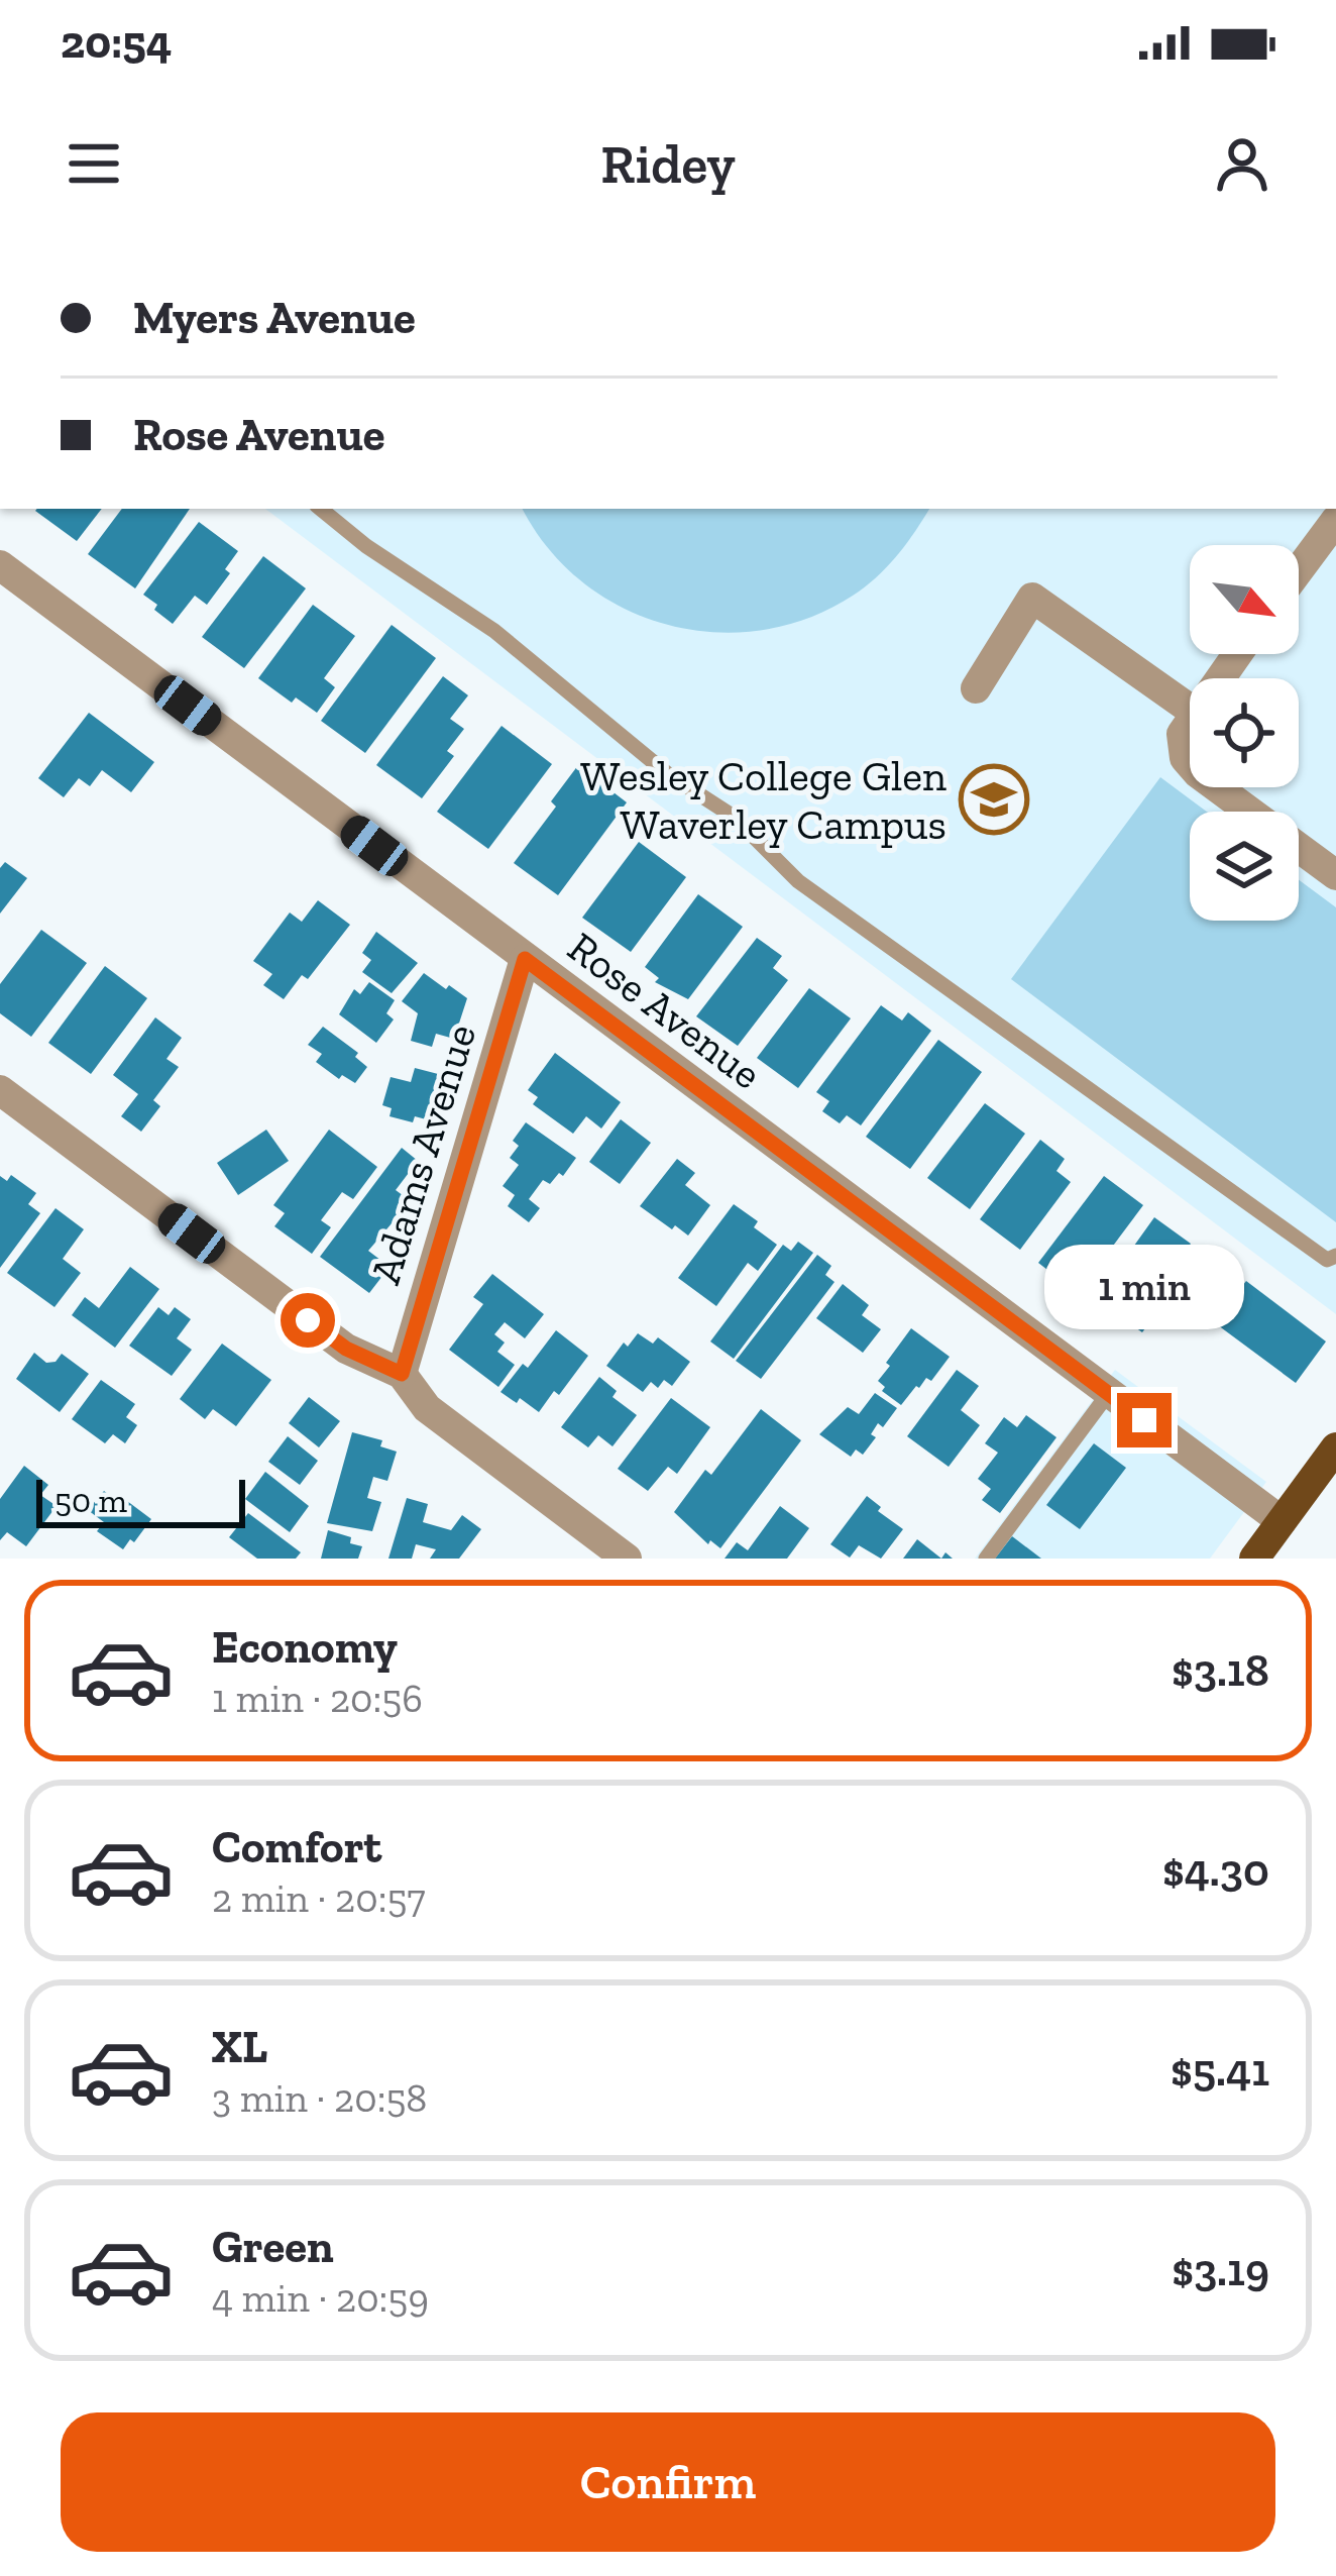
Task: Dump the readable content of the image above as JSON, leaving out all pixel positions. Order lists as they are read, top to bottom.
{
  "streets": {
    "street": ["Rose Avenue", "Adams Avenue"]
  },
  "crossings": [
    ["Rose Avenue", "Adams Avenue"]
  ],
  "places": {
    "school or university": ["Wesley College Glen Waverley Campus"]
  },
  "scale_bar": "50 m",
  "north": "bottom right",
  "page": {
    "status": "20:54",
    "header": "Ridey",
    "banner": ["Myers Avenue", "Rose Avenue"],
    "bubble": "1 min",
    "scale": "50 m",
    "list": [
      {
        "name": "Economy",
        "note": "1 min · 20:56",
        "value": "$3.18"
      },
      {
        "name": "Comfort",
        "note": "2 min · 20:57",
        "value": "$4.30"
      },
      {
        "name": "XL",
        "note": "3 min · 20:58",
        "value": "$5.41"
      },
      {
        "name": "Green",
        "note": "4 min · 20:59",
        "value": "$3.19"
      }
    ],
    "buttons": "Confirm"
  }
}
